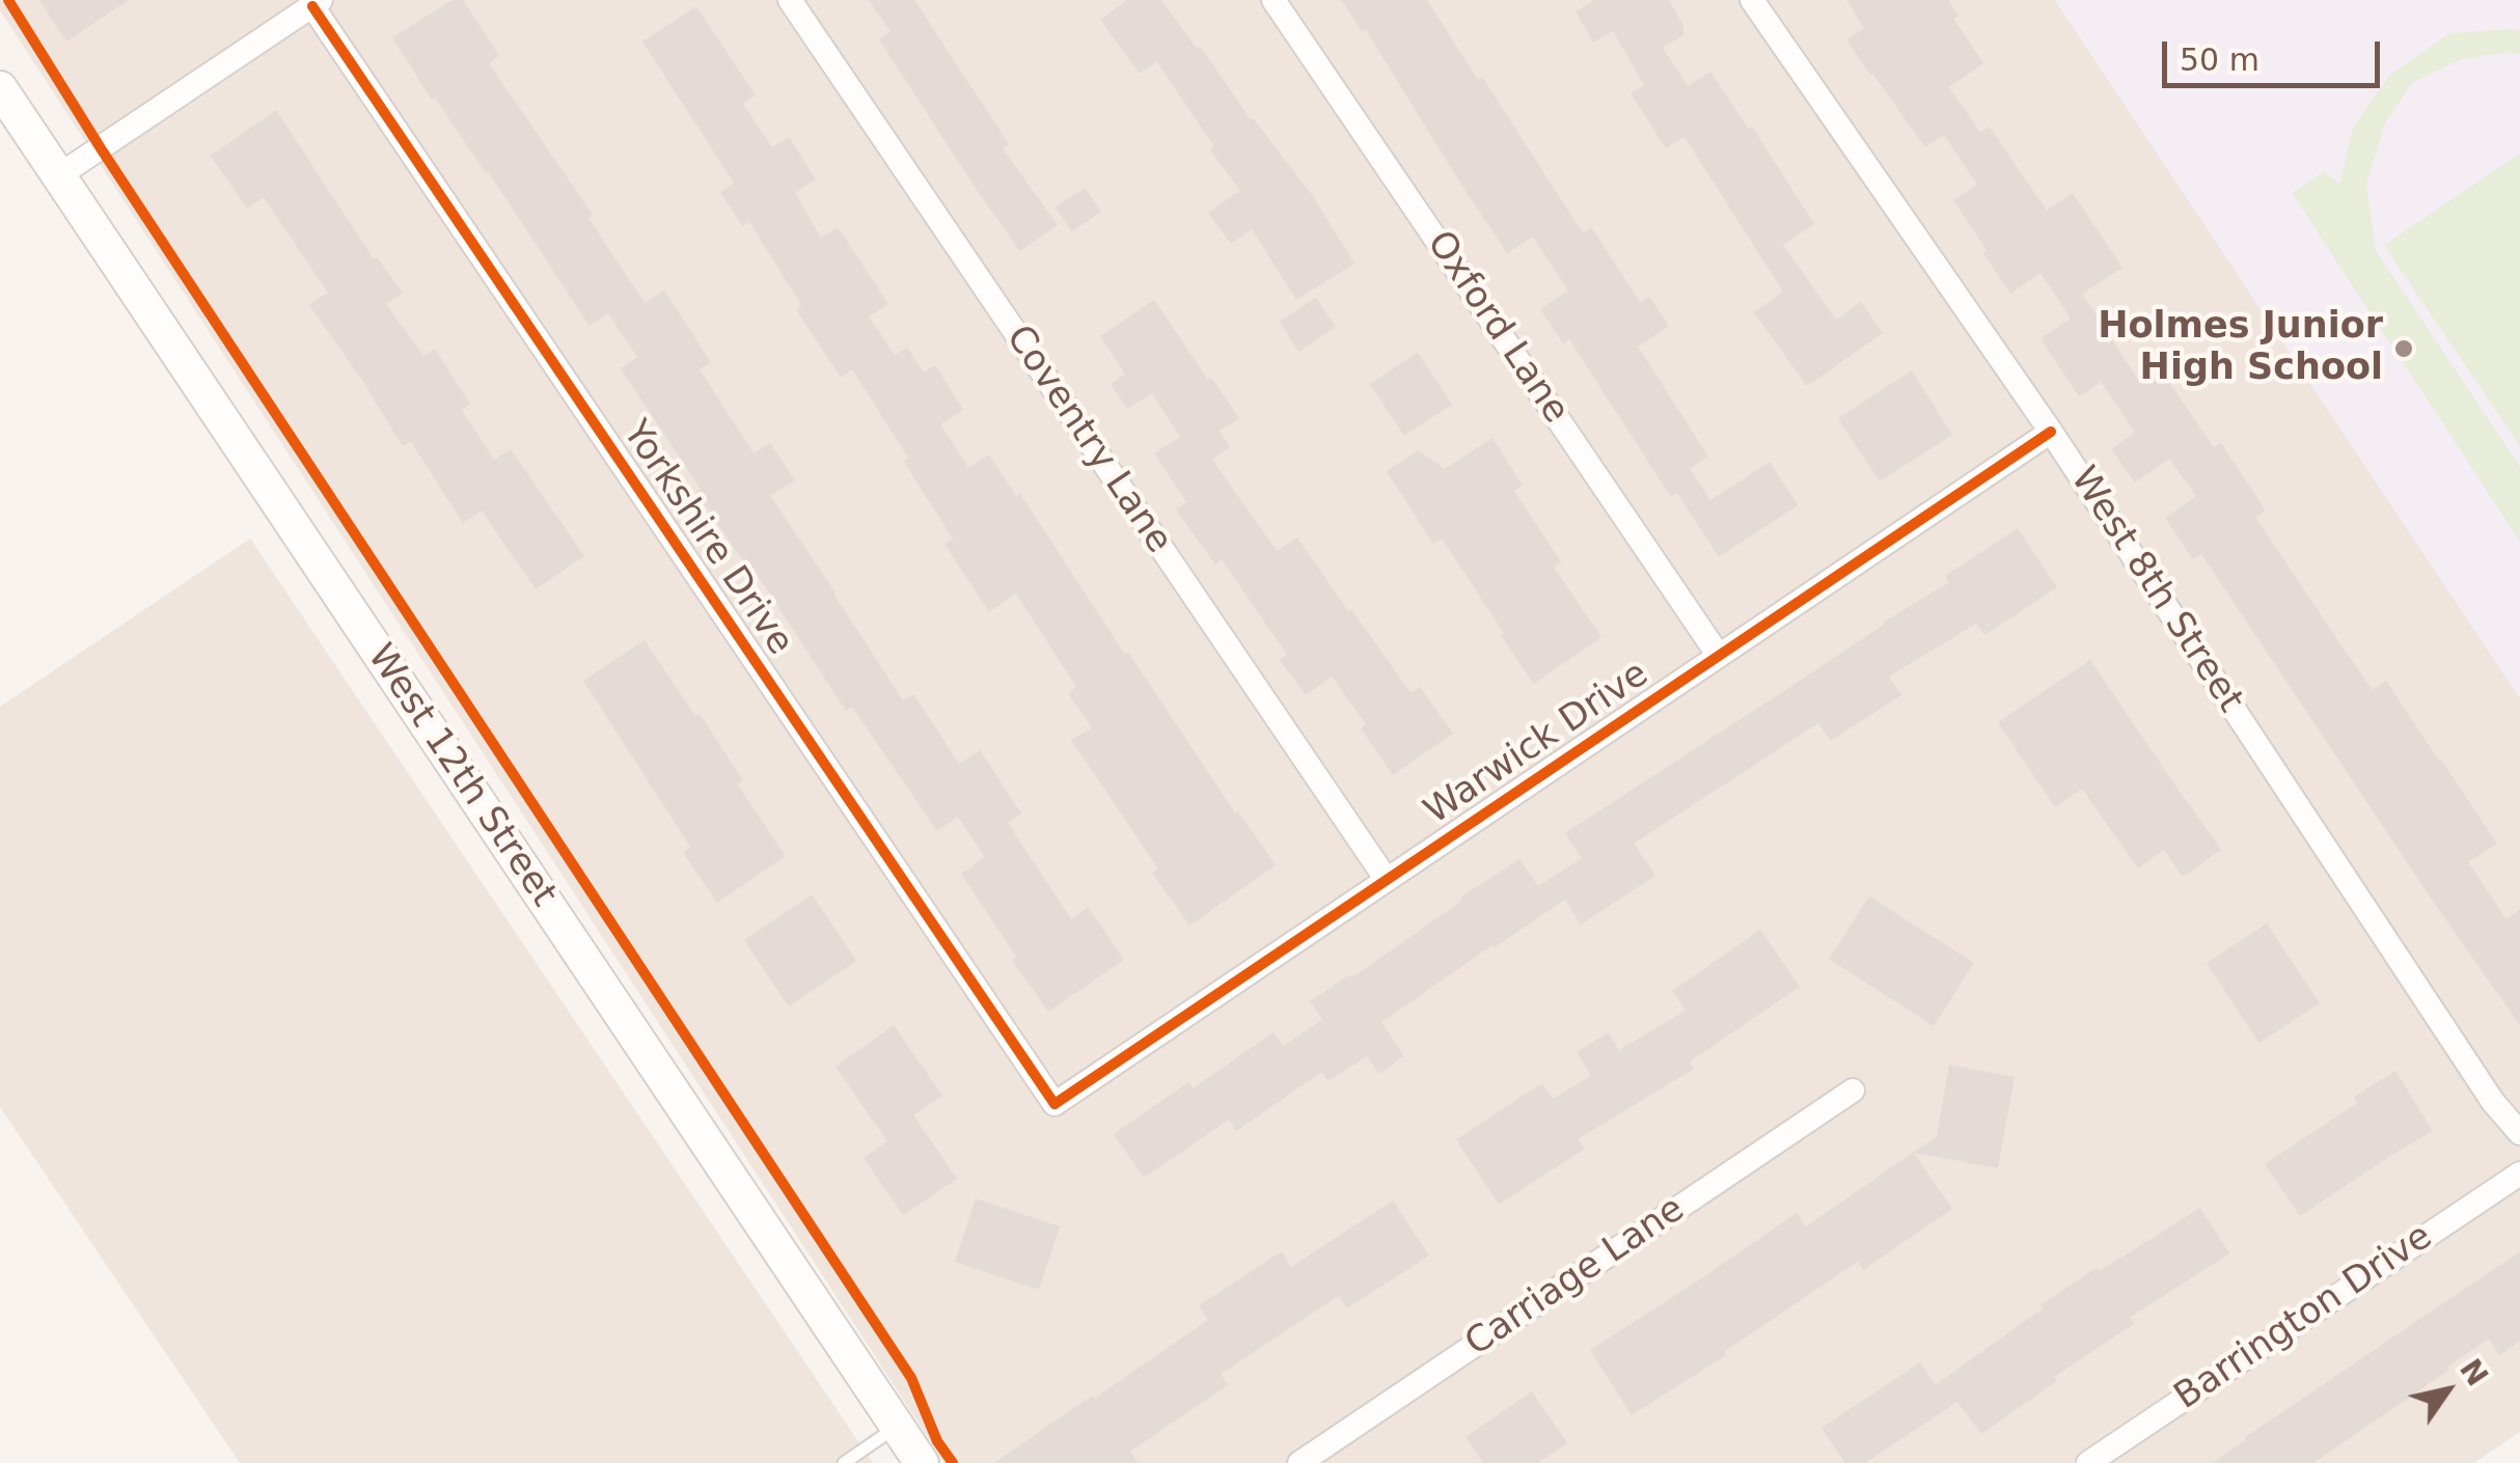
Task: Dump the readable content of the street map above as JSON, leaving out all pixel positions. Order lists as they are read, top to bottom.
{
  "streets": {
    "main road": ["West 12th Street"],
    "street": [
      "Oxford Lane",
      "Coventry Lane",
      "Yorkshire Drive",
      "West 8th Street",
      "Warwick Drive",
      "Carriage Lane",
      "Barrington Drive"
    ]
  },
  "crossings": [
    ["Oxford Lane", "Warwick Drive"],
    ["Coventry Lane", "Warwick Drive"],
    ["Yorkshire Drive", "Warwick Drive"],
    ["West 8th Street", "Warwick Drive"]
  ],
  "places": ["Holmes Junior High School"],
  "scale_bar": "50 m",
  "north": "top right"
}
